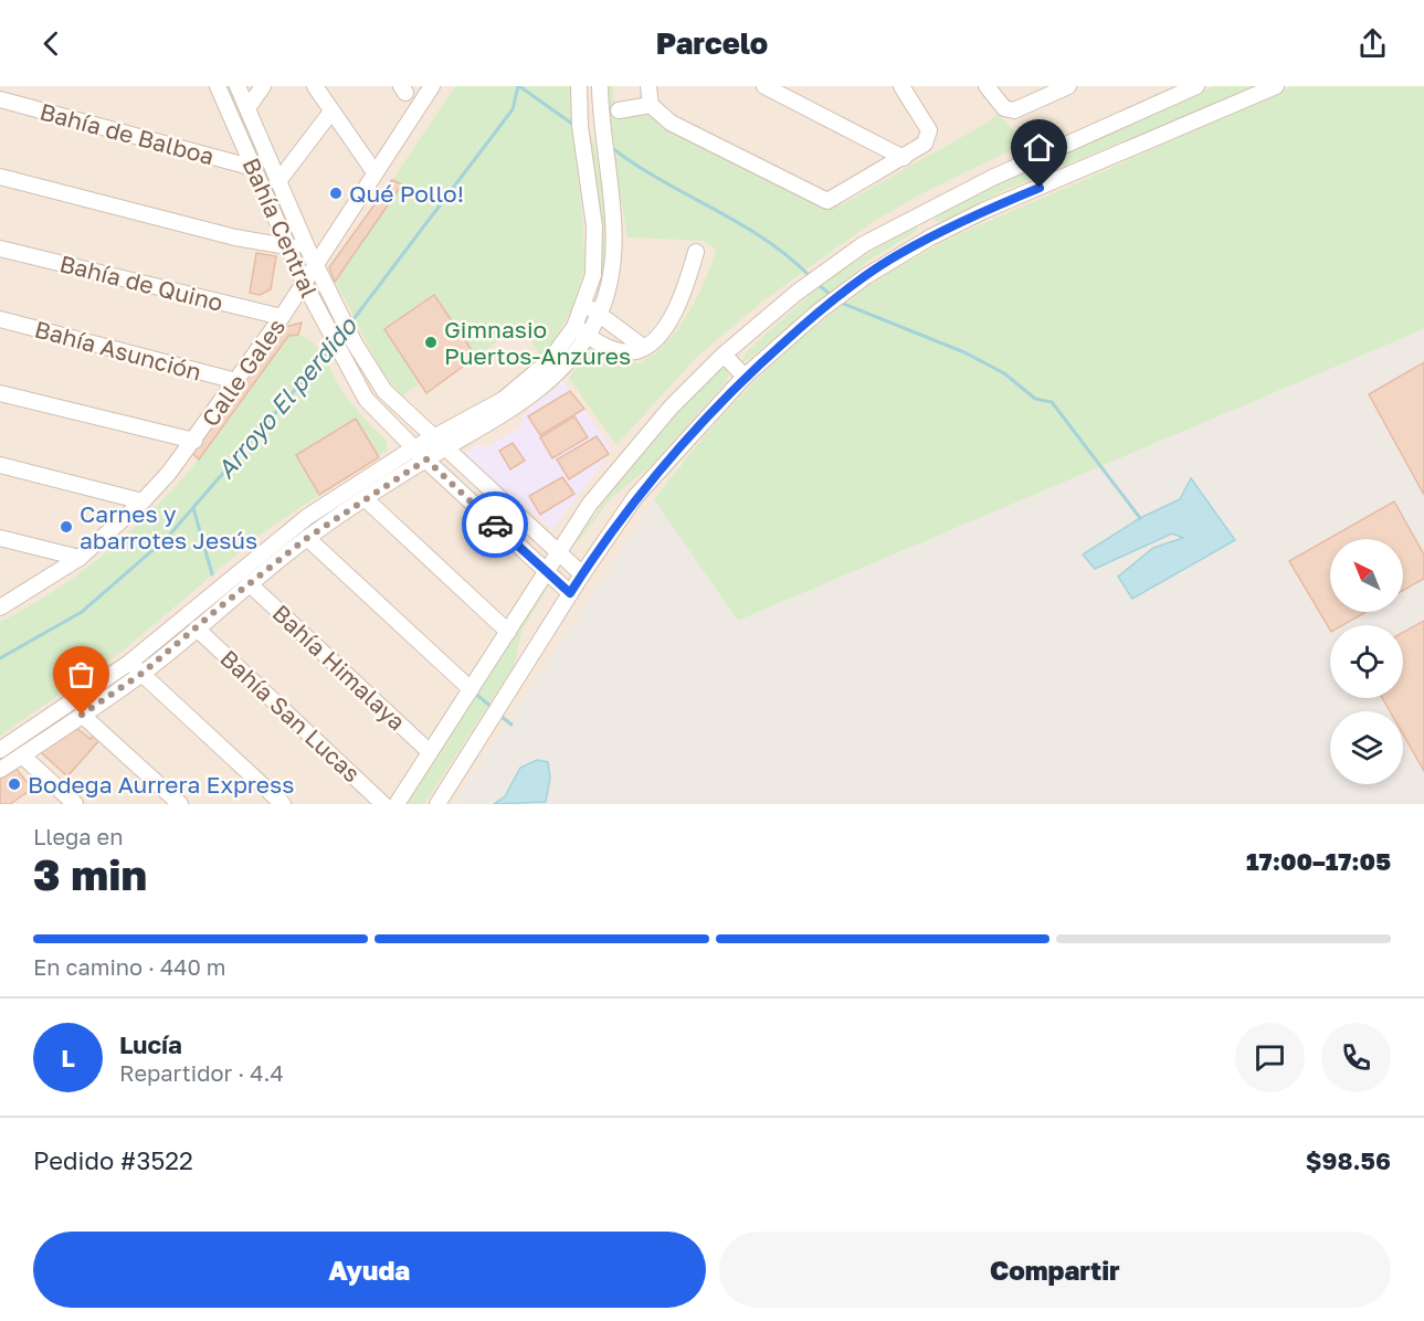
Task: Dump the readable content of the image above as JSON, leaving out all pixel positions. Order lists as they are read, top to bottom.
{
  "streets": {
    "street": [
      "Bahía de Balboa",
      "Bahía Central",
      "Bahía de Quino",
      "Bahía Asunción",
      "Calle Gales",
      "Bahía Himalaya",
      "Bahía San Lucas"
    ]
  },
  "crossings": [
    ["Bahía de Balboa", "Bahía Central"],
    ["Bahía Central", "Calle Gales"],
    ["Bahía de Quino", "Calle Gales"],
    ["Bahía Asunción", "Calle Gales"]
  ],
  "water": ["Arroyo El perdido"],
  "places": [
    "Qué Pollo!",
    "Gimnasio Puertos-Anzures",
    "Carnes y abarrotes Jesús",
    "Bodega Aurrera Express"
  ],
  "north": "top left",
  "page": {
    "header": "Parcelo",
    "heading": ["3 min", "Llega en", "17:00–17:05"],
    "panel": [
      "Lucía",
      "Repartidor · 4.4",
      "Pedido #3522",
      "$98.56"
    ],
    "bar": "En camino · 440 m",
    "round": "L",
    "buttons": ["Ayuda", "Compartir"]
  }
}
